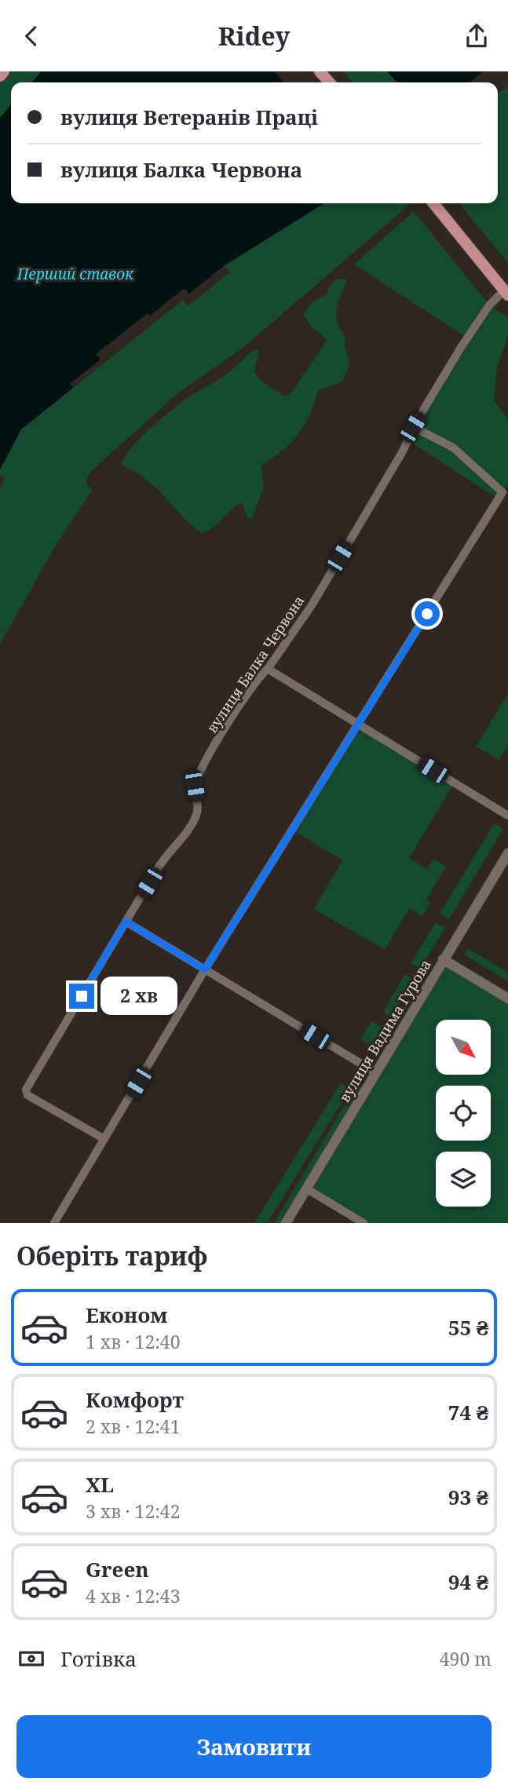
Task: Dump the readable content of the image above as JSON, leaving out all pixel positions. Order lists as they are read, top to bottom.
{
  "streets": {
    "street": ["вулиця Балка Червона", "вулиця Вадима Гурова"]
  },
  "water": ["Перший ставок"],
  "north": "bottom right",
  "page": {
    "header": "Ridey",
    "banner": ["вулиця Ветеранів Праці", "вулиця Балка Червона"],
    "bubble": "2 хв",
    "heading": "Оберіть тариф",
    "list": [
      {
        "name": "Економ",
        "note": "1 хв · 12:40",
        "value": "55 ₴"
      },
      {
        "name": "Комфорт",
        "note": "2 хв · 12:41",
        "value": "74 ₴"
      },
      {
        "name": "XL",
        "note": "3 хв · 12:42",
        "value": "93 ₴"
      },
      {
        "name": "Green",
        "note": "4 хв · 12:43",
        "value": "94 ₴"
      }
    ],
    "pay": ["Готівка", "490 m"],
    "buttons": "Замовити"
  }
}
